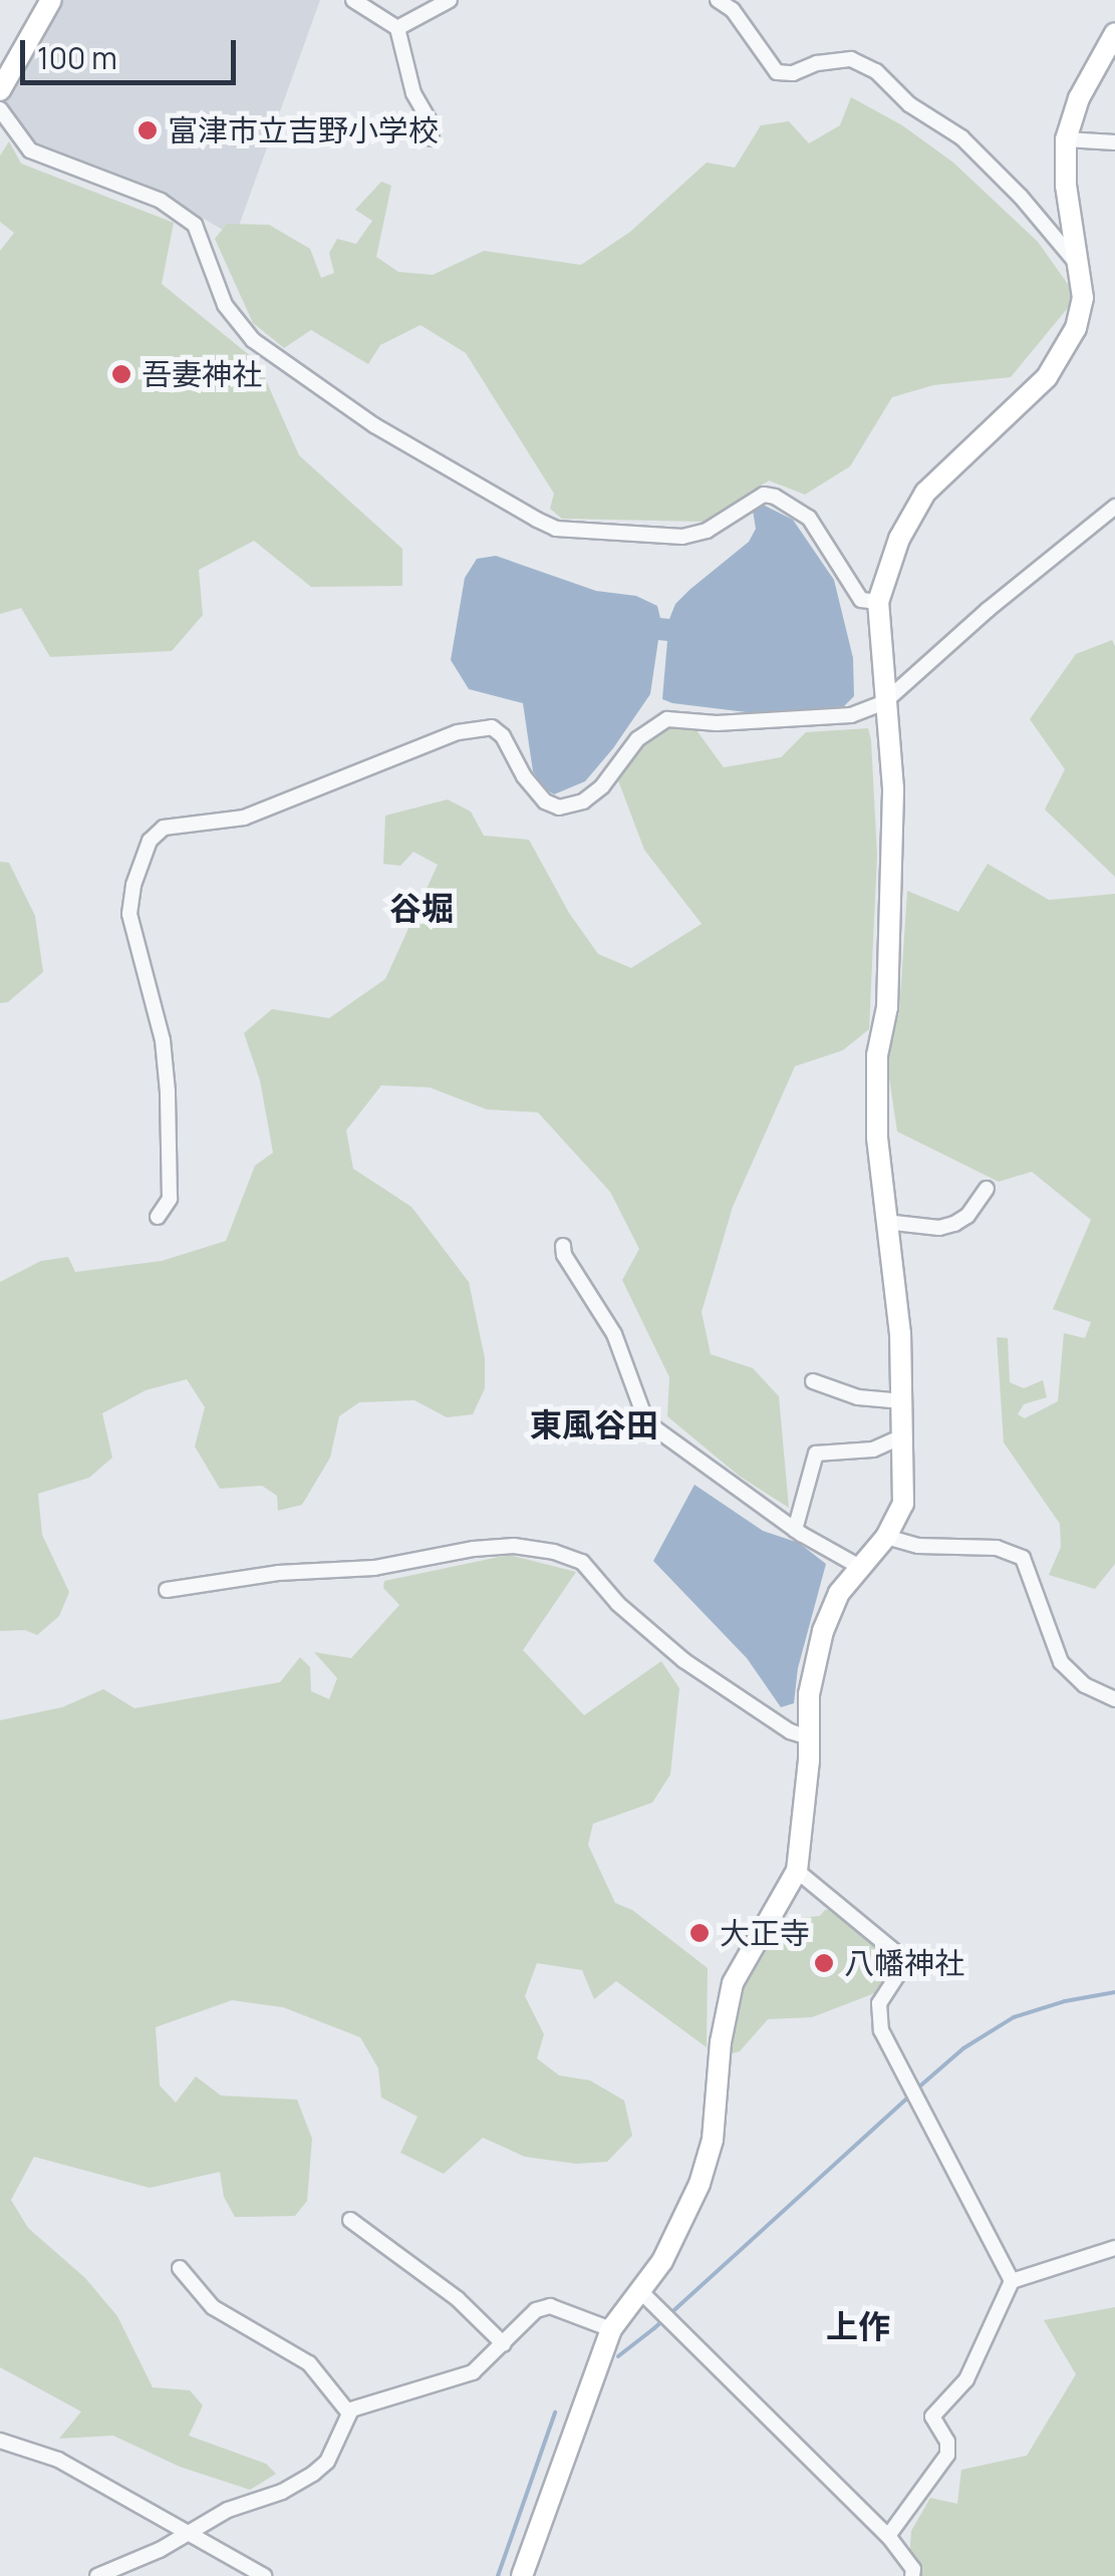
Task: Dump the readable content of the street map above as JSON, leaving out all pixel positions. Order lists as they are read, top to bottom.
{
  "districts": ["谷堀", "東風谷田", "上作"],
  "places": [
    "富津市立吉野小学校",
    "吾妻神社",
    "大正寺",
    "八幡神社"
  ],
  "scale_bar": "100 m"
}
